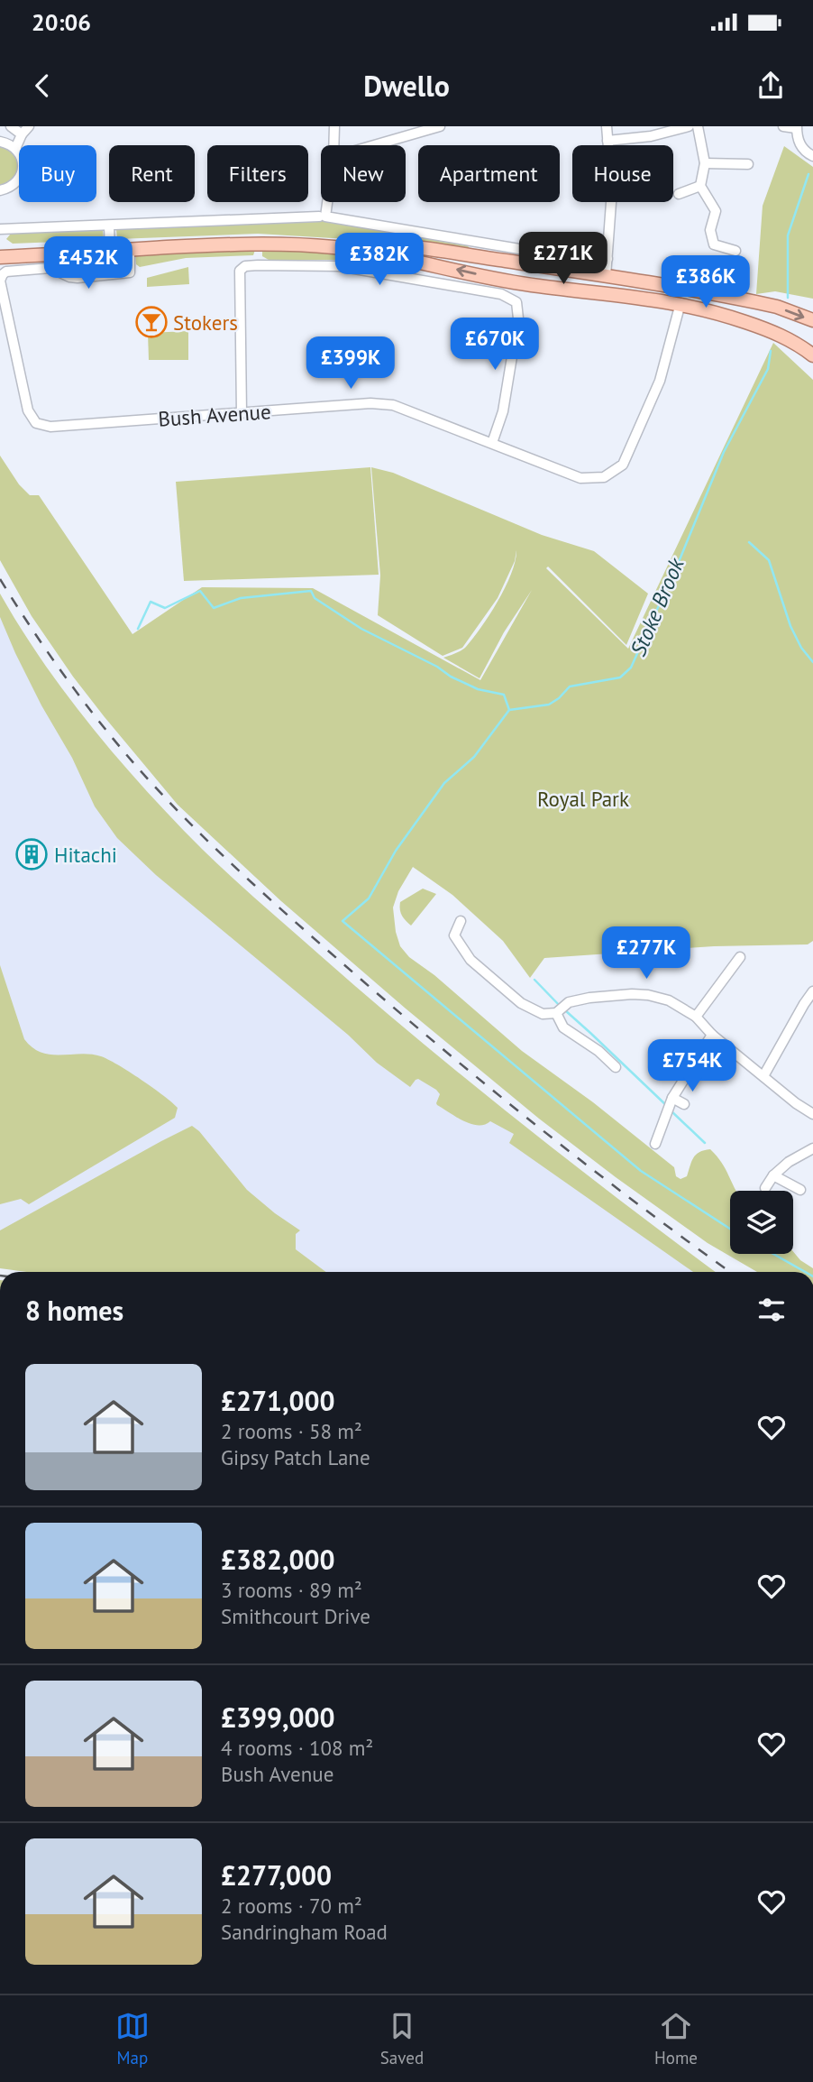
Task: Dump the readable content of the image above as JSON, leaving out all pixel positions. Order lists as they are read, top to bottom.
{
  "streets": {
    "street": ["Bush Avenue"]
  },
  "water": ["Stoke Brook"],
  "parks": ["Royal Park"],
  "places": {
    "bar": ["Stokers"],
    "building": ["Hitachi"]
  },
  "page": {
    "status": "20:06",
    "header": "Dwello",
    "chip": [
      "Buy",
      "Rent",
      "Filters",
      "New",
      "Apartment",
      "House"
    ],
    "price": [
      "£271K",
      "£382K",
      "£452K",
      "£386K",
      "£670K",
      "£399K",
      "£277K",
      "£754K"
    ],
    "heading": "8 homes",
    "list": [
      {
        "name": "£271,000",
        "note": "2 rooms · 58 m² · Gipsy Patch Lane"
      },
      {
        "name": "£382,000",
        "note": "3 rooms · 89 m² · Smithcourt Drive"
      },
      {
        "name": "£399,000",
        "note": "4 rooms · 108 m² · Bush Avenue"
      },
      {
        "name": "£277,000",
        "note": "2 rooms · 70 m² · Sandringham Road"
      }
    ],
    "tabs": ["Map", "Saved", "Home"]
  }
}
